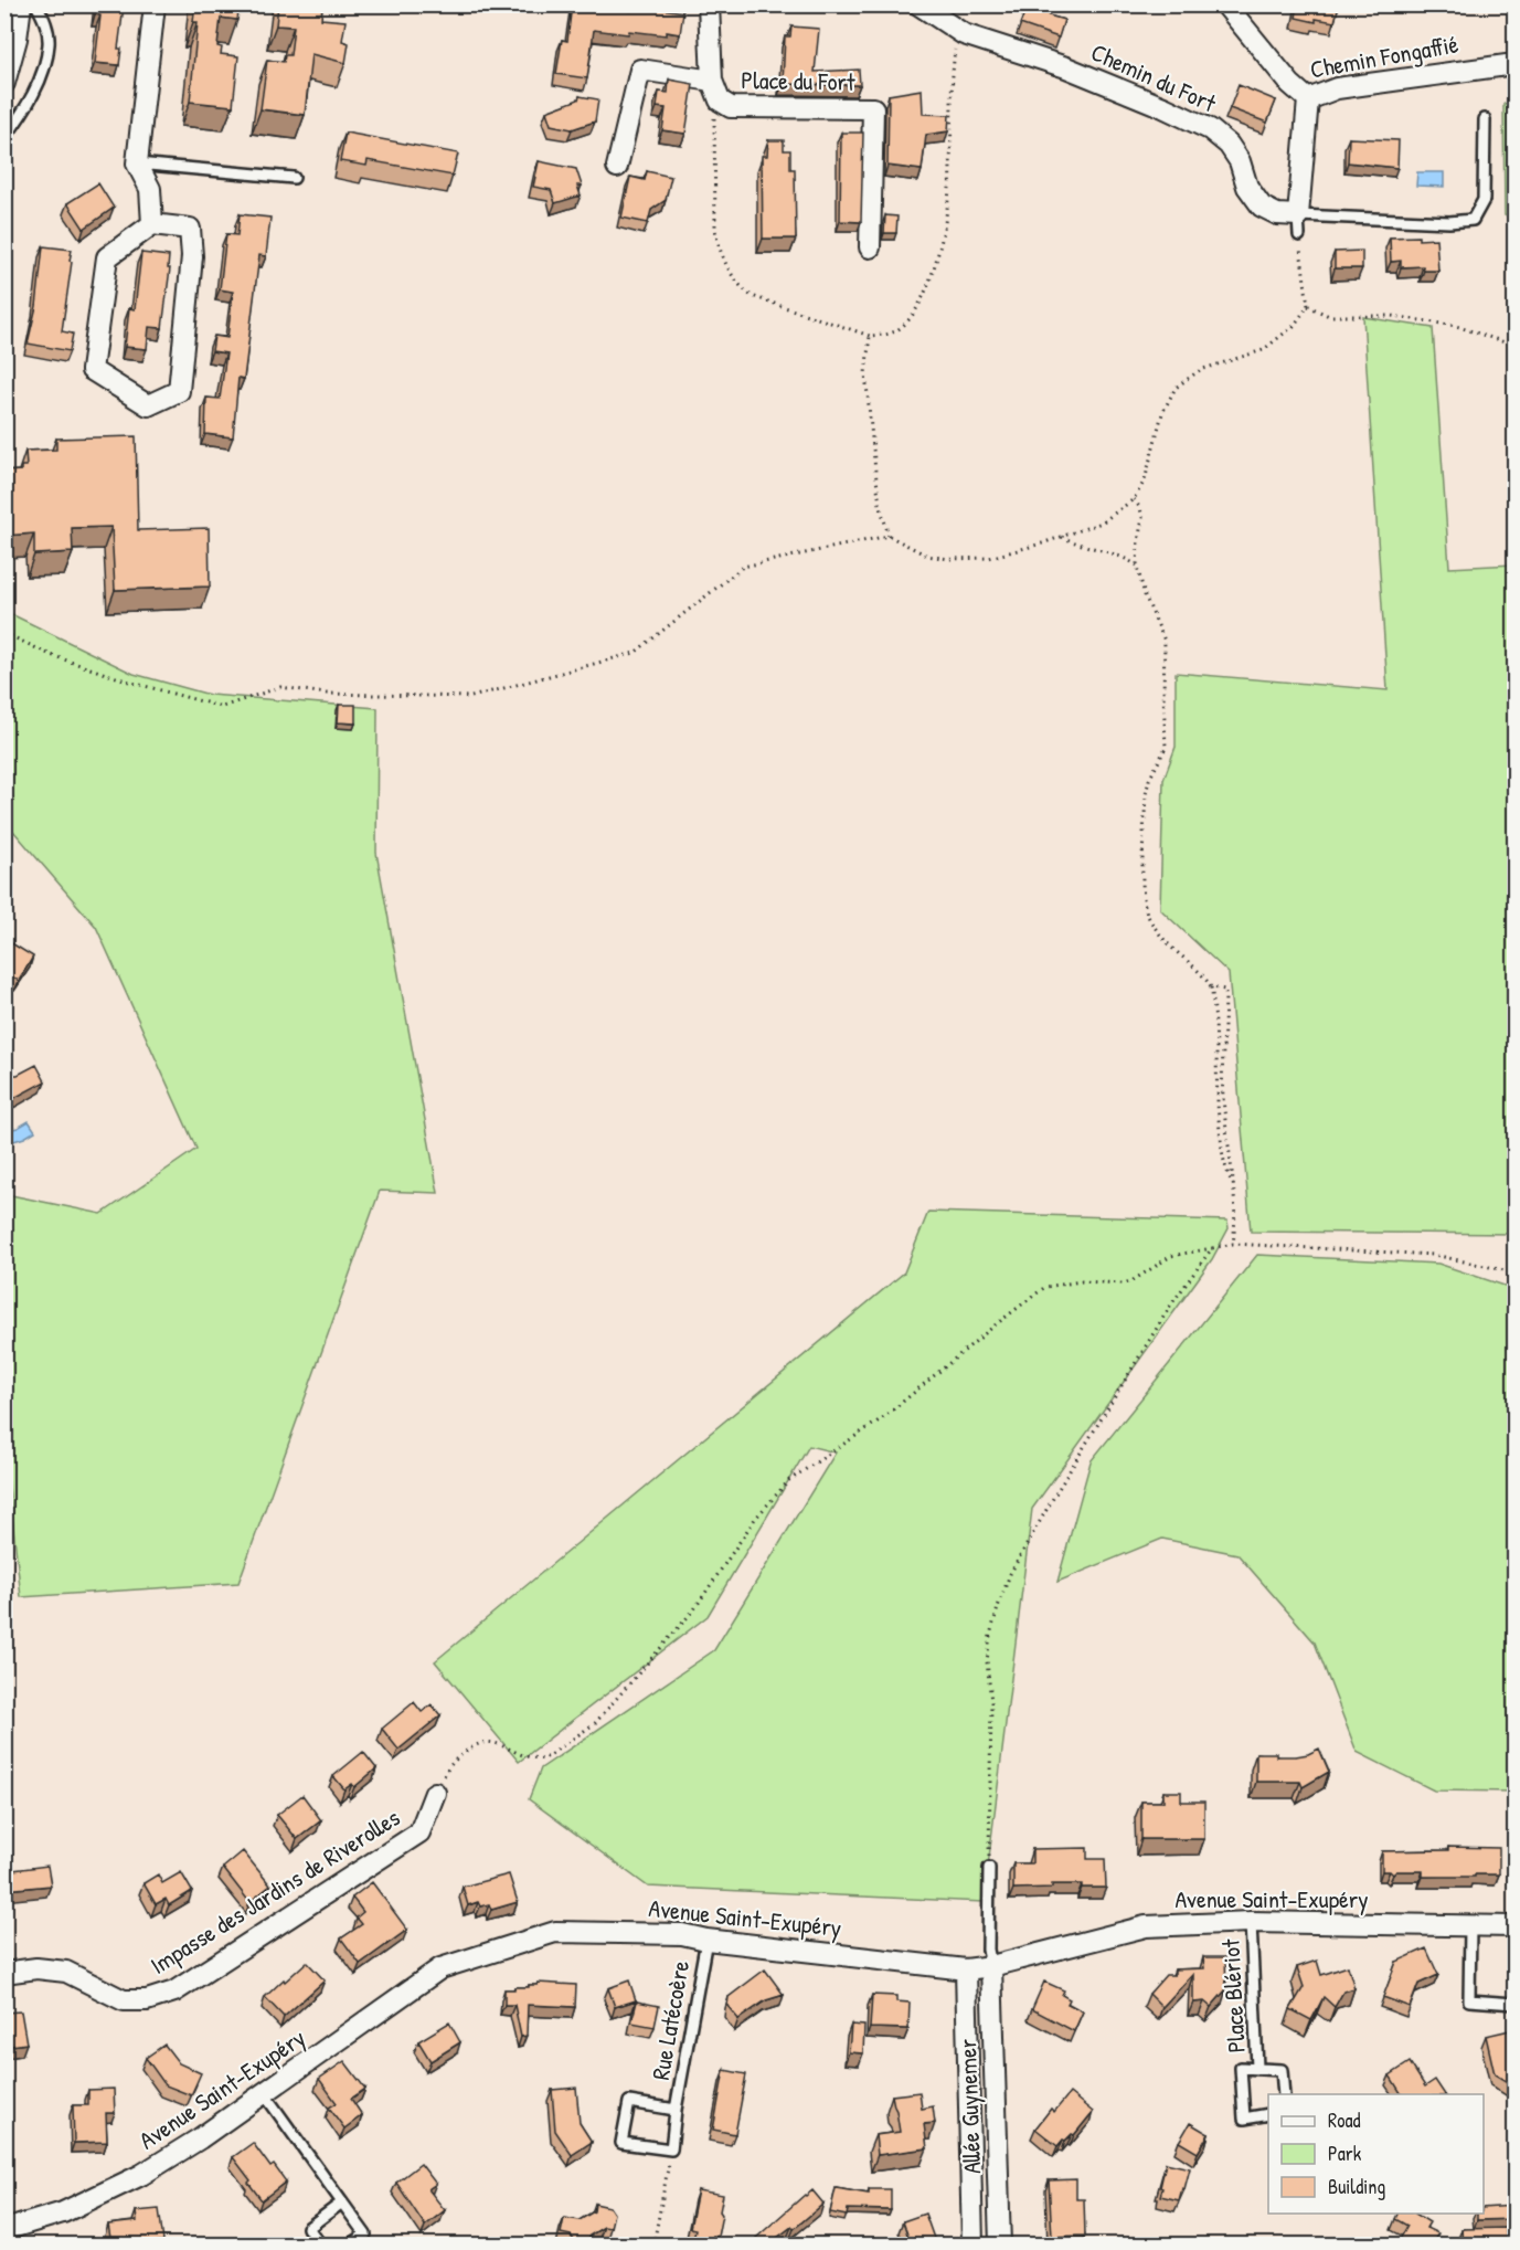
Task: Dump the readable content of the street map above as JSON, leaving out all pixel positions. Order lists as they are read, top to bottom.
{
  "streets": {
    "street": [
      "Chemin Fongaffié",
      "Chemin du Fort",
      "Place du Fort",
      "Impasse des Jardins de Riverolles",
      "Avenue Saint-Exupéry",
      "Allée Guynemer"
    ],
    "lane": ["Place Blériot", "Rue Latécoère"]
  },
  "crossings": [
    ["Avenue Saint-Exupéry", "Place Blériot"],
    ["Avenue Saint-Exupéry", "Rue Latécoère"],
    ["Avenue Saint-Exupéry", "Allée Guynemer"]
  ],
  "legend": ["Road", "Park", "Building"]
}
